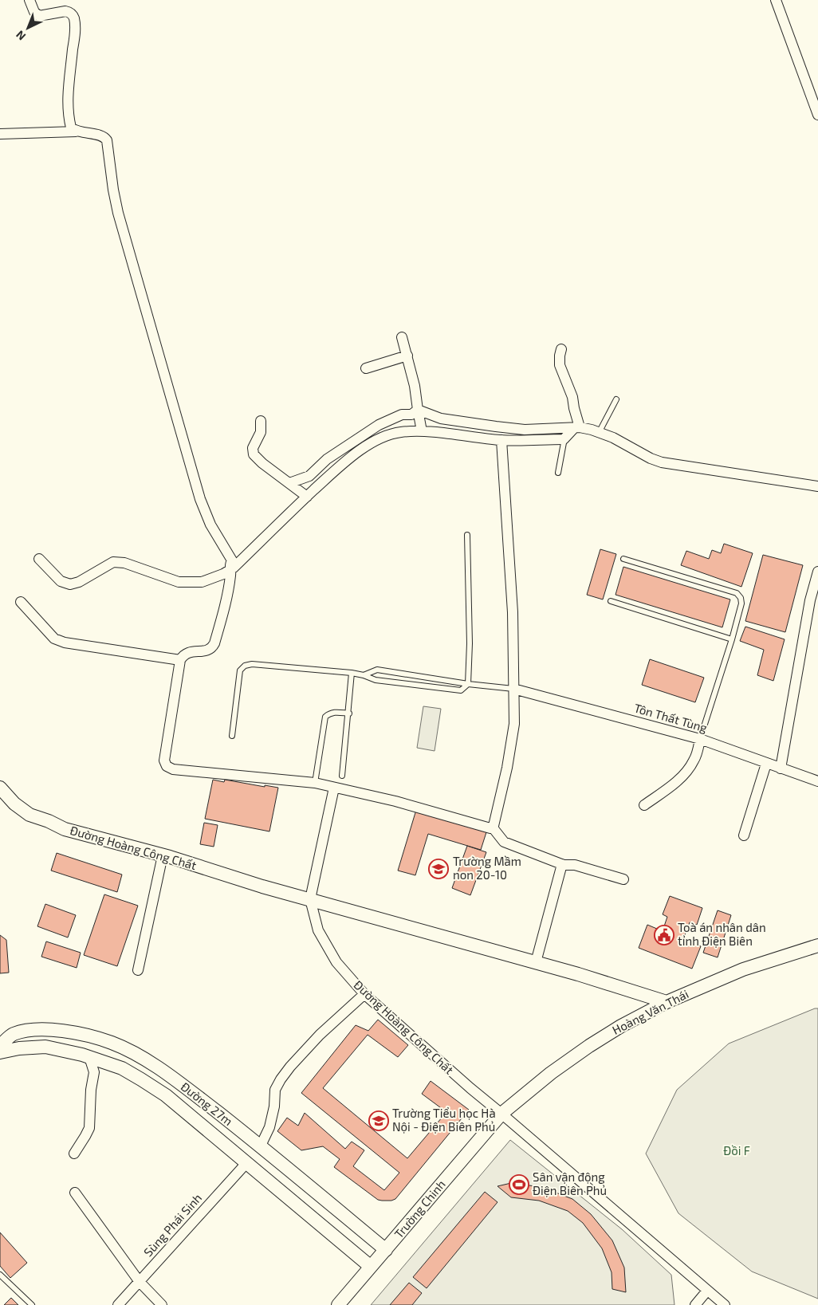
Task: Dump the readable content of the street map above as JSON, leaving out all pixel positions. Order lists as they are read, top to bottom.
{
  "streets": {
    "street": [
      "Tôn Thất Tùng",
      "Đường Hoàng Công Chất",
      "Hoàng Văn Thái",
      "Đường 27m",
      "Trường Chinh",
      "Sùng Phái Sinh"
    ]
  },
  "crossings": [
    ["Đường Hoàng Công Chất", "Hoàng Văn Thái"],
    ["Đường Hoàng Công Chất", "Trường Chinh"],
    ["Hoàng Văn Thái", "Trường Chinh"],
    ["Đường 27m", "Trường Chinh"],
    ["Đường 27m", "Sùng Phái Sinh"]
  ],
  "parks": ["Đồi F"],
  "places": {
    "school or university": ["Trường Mầm non 20-10", "Trường Tiểu học Hà Nội - Điện Biên Phủ"],
    "public building": ["Toà án nhân dân tỉnh Điện Biên"],
    "sports": ["Sân vận động Điện Biên Phủ"]
  },
  "north": "bottom left"
}
